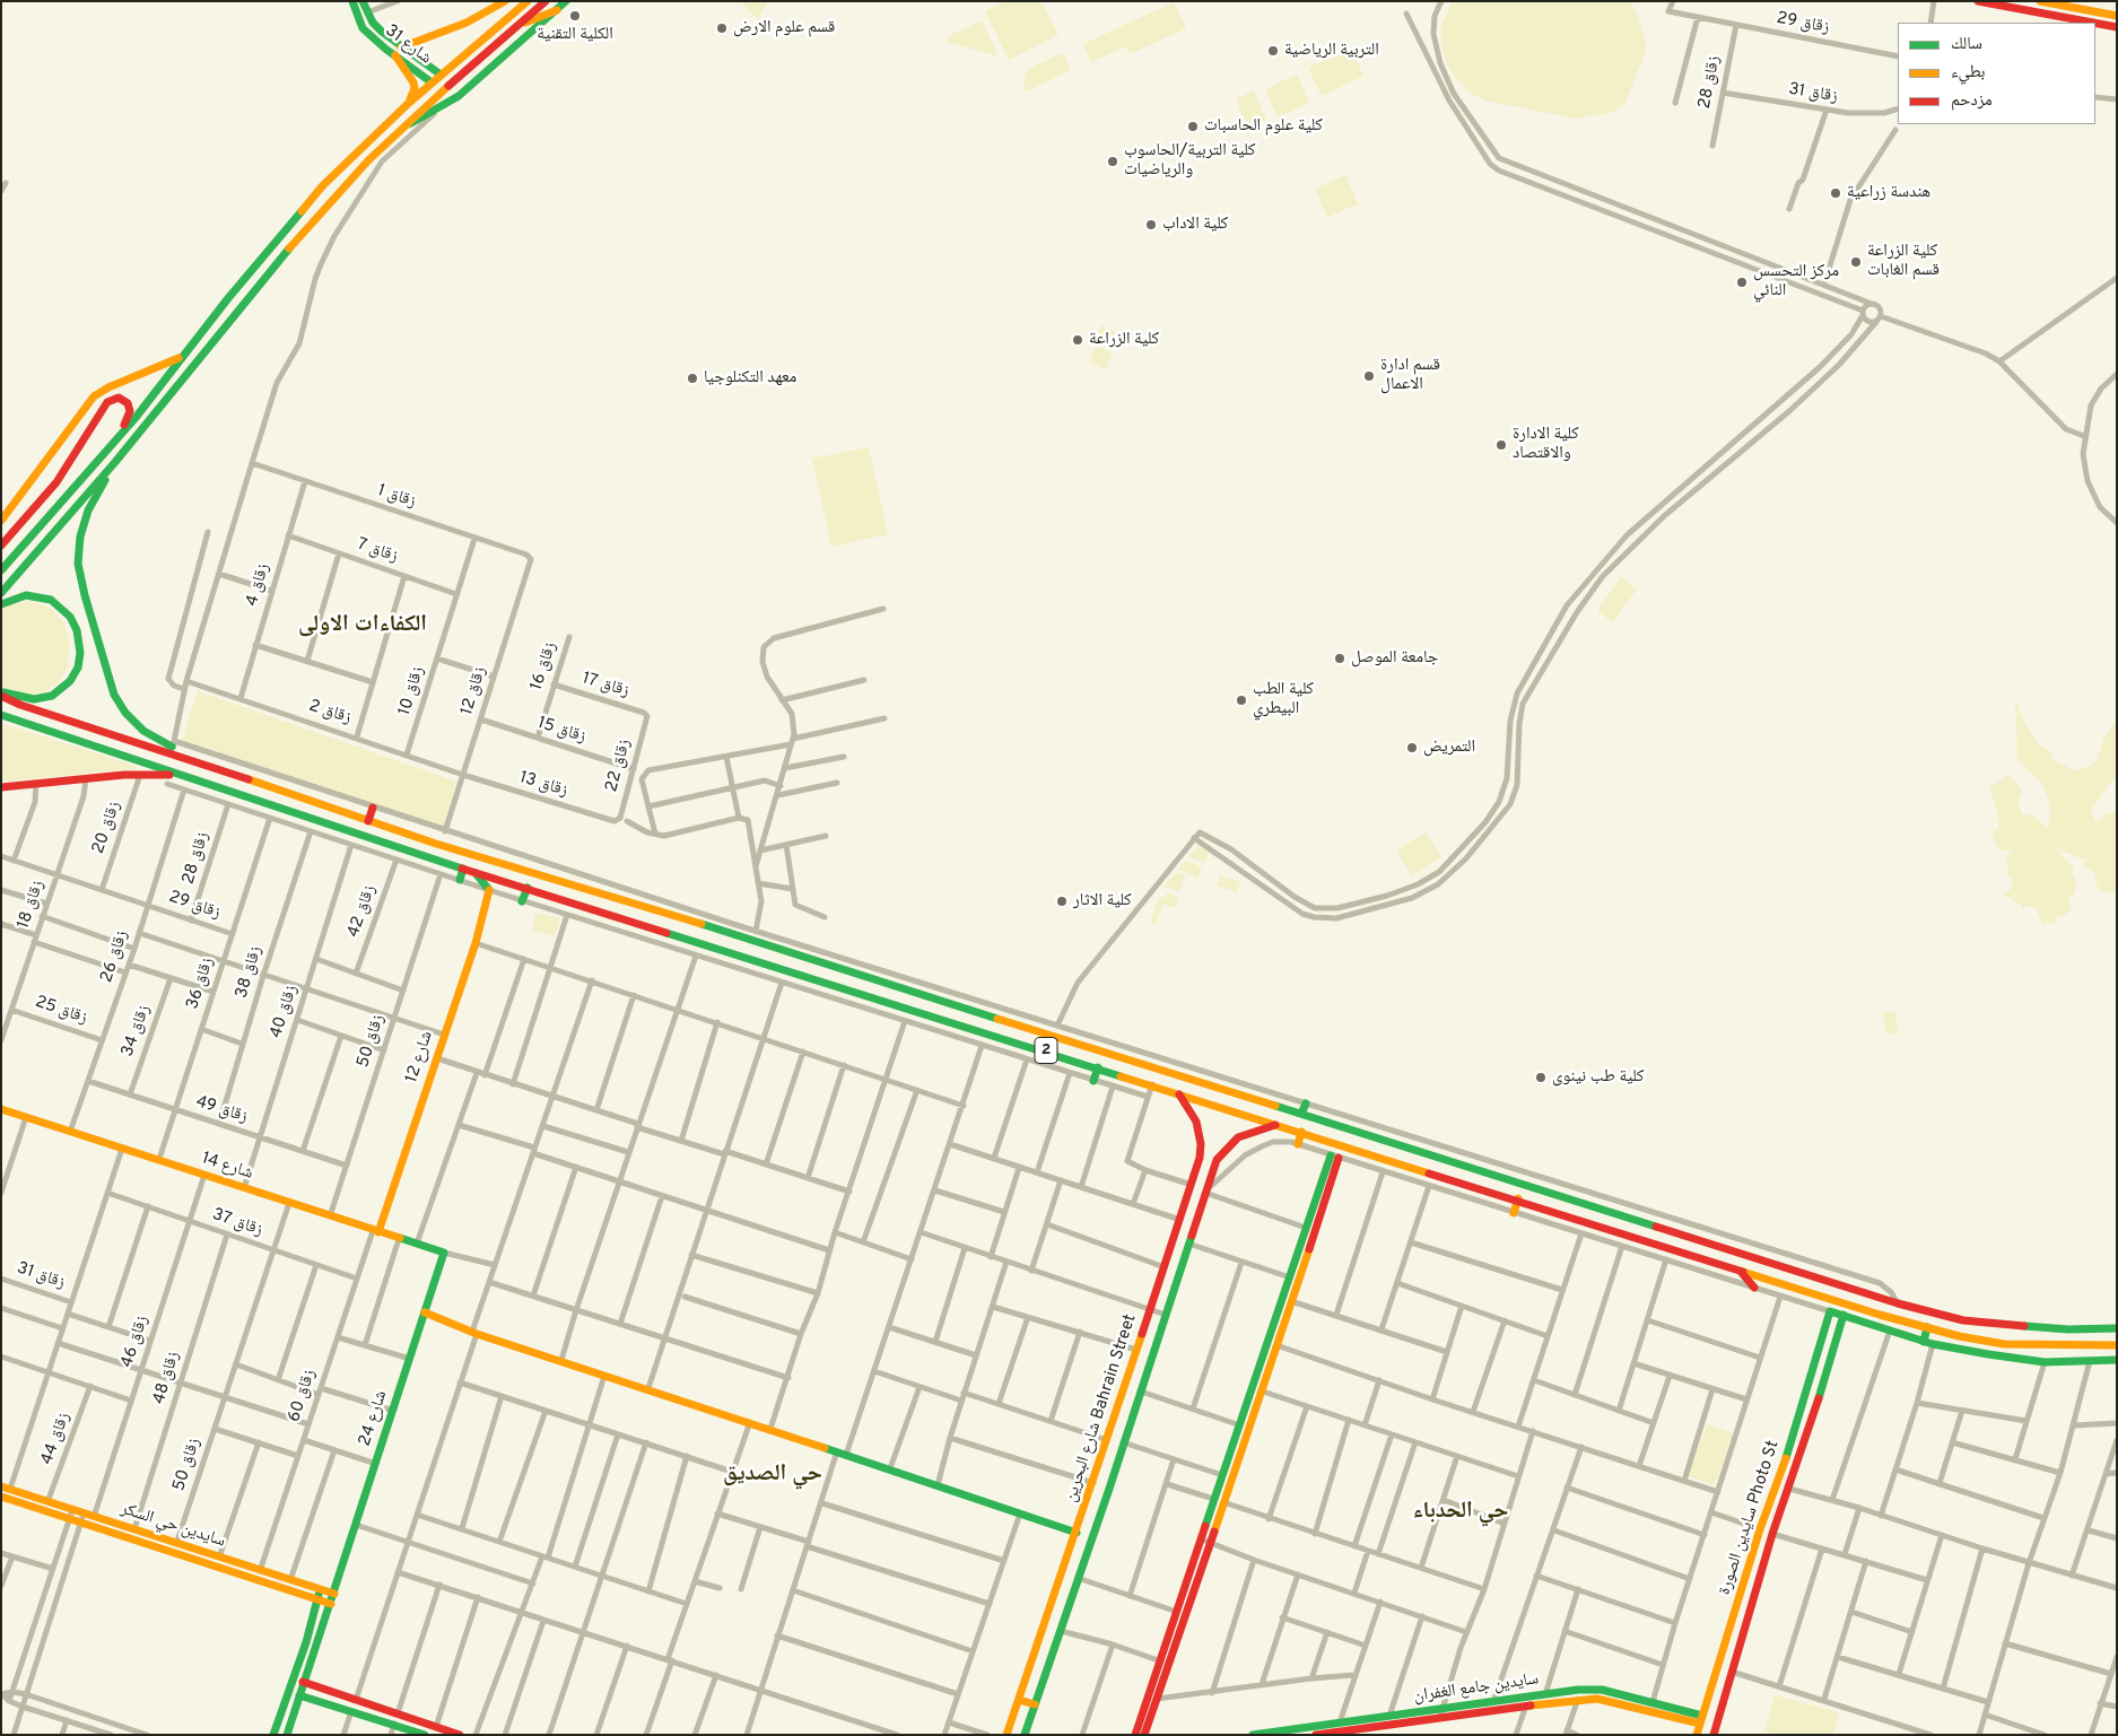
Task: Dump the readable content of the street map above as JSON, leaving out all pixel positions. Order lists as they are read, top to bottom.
{
  "streets": {
    "main road": [
      "شارع 31",
      "2",
      "شارع 12",
      "شارع 14",
      "شارع البحرين Bahrain Street",
      "شارع 24",
      "سايدين الصورة Photo St",
      "سايدين حي السكر",
      "سايدين جامع الغفران"
    ],
    "street": [
      "زقاق 29",
      "زقاق 28",
      "زقاق 31",
      "زقاق 1",
      "زقاق 7",
      "زقاق 4",
      "زقاق 16",
      "زقاق 17",
      "زقاق 10",
      "زقاق 12",
      "زقاق 2",
      "زقاق 15",
      "زقاق 22",
      "زقاق 13",
      "زقاق 20",
      "زقاق 18",
      "زقاق 42",
      "زقاق 26",
      "زقاق 38",
      "زقاق 36",
      "زقاق 25",
      "زقاق 40",
      "زقاق 34",
      "زقاق 50",
      "زقاق 49",
      "زقاق 37",
      "زقاق 46",
      "زقاق 48",
      "زقاق 60",
      "زقاق 44"
    ]
  },
  "crossings": [
    ["زقاق 29", "زقاق 28"],
    ["زقاق 29", "زقاق 20"],
    ["زقاق 29", "زقاق 18"],
    ["زقاق 29", "زقاق 26"],
    ["زقاق 29", "زقاق 36"],
    ["زقاق 28", "زقاق 31"],
    ["زقاق 1", "زقاق 4"],
    ["زقاق 1", "زقاق 10"],
    ["زقاق 1", "زقاق 12"],
    ["زقاق 7", "زقاق 4"],
    ["زقاق 7", "زقاق 10"],
    ["زقاق 4", "زقاق 2"],
    ["زقاق 16", "زقاق 17"],
    ["زقاق 16", "زقاق 15"],
    ["زقاق 17", "زقاق 22"],
    ["زقاق 10", "زقاق 2"],
    ["زقاق 12", "زقاق 2"],
    ["زقاق 12", "زقاق 15"],
    ["زقاق 12", "زقاق 13"],
    ["زقاق 2", "زقاق 13"],
    ["زقاق 15", "زقاق 22"],
    ["زقاق 22", "زقاق 13"],
    ["زقاق 18", "زقاق 25"],
    ["زقاق 26", "زقاق 25"],
    ["زقاق 26", "زقاق 49"],
    ["زقاق 26", "شارع 14"],
    ["زقاق 38", "زقاق 49"],
    ["زقاق 36", "زقاق 49"],
    ["زقاق 36", "شارع 14"],
    ["زقاق 40", "زقاق 49"],
    ["زقاق 40", "شارع 14"],
    ["زقاق 34", "زقاق 49"],
    ["زقاق 50", "زقاق 49"],
    ["زقاق 50", "شارع 14"],
    ["زقاق 50", "زقاق 37"],
    ["زقاق 50", "سايدين حي السكر"],
    ["2", "شارع البحرين Bahrain Street"],
    ["شارع 12", "شارع 14"],
    ["شارع 12", "زقاق 60"],
    ["شارع 14", "زقاق 46"],
    ["شارع 14", "زقاق 60"],
    ["شارع 14", "شارع 24"],
    ["زقاق 37", "زقاق 46"],
    ["زقاق 37", "زقاق 48"],
    ["زقاق 37", "زقاق 60"],
    ["زقاق 46", "سايدين حي السكر"],
    ["زقاق 48", "سايدين حي السكر"],
    ["زقاق 60", "سايدين حي السكر"],
    ["شارع 24", "سايدين حي السكر"],
    ["زقاق 44", "سايدين حي السكر"],
    ["سايدين الصورة Photo St", "سايدين جامع الغفران"]
  ],
  "districts": ["الكفاءات الاولى", "حي الصديق", "حي الحدباء"],
  "places": [
    "الكلية التقنية",
    "قسم علوم الارض",
    "التربية الرياضية",
    "كلية علوم الحاسبات",
    "كلية التربية/الحاسوب والرياضيات",
    "هندسة زراعية",
    "كلية الاداب",
    "كلية الزراعة قسم الغابات",
    "مركز التحسس النائي",
    "كلية الزراعة",
    "قسم ادارة الاعمال",
    "معهد التكنلوجيا",
    "كلية الادارة والاقتصاد",
    "جامعة الموصل",
    "كلية الطب البيطري",
    "التمريض",
    "كلية الاثار",
    "كلية طب نينوى"
  ],
  "legend": ["سالك", "بطيء", "مزدحم"]
}
